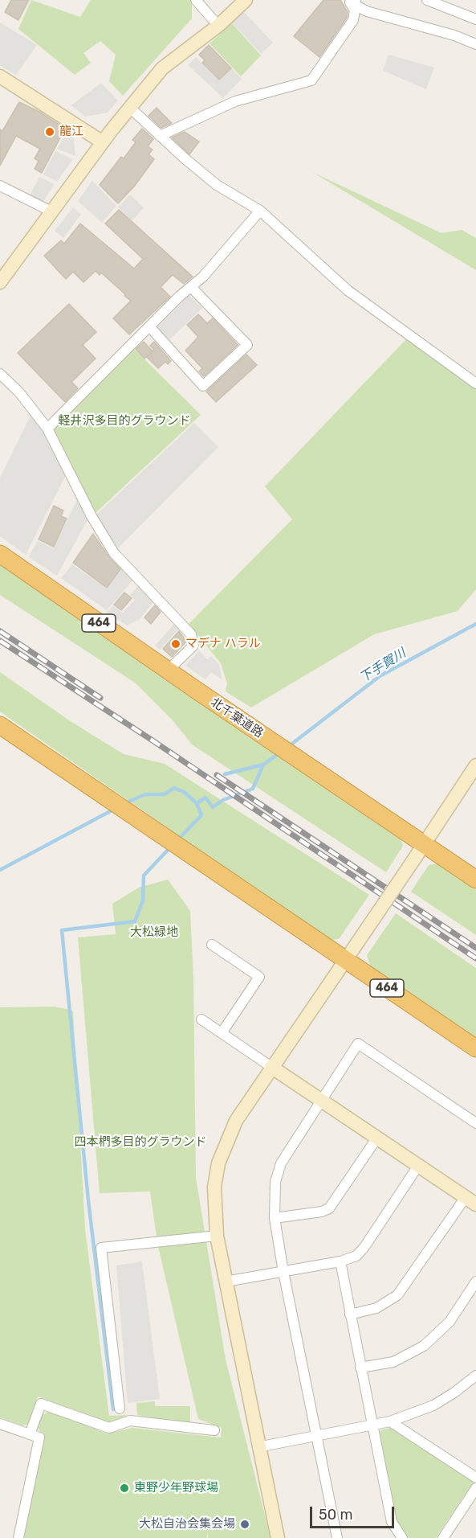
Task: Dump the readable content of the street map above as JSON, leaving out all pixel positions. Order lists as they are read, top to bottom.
{
  "streets": {
    "highway": ["464", "北千葉道路"]
  },
  "water": ["下手賀川"],
  "parks": ["軽井沢多目的グラウンド", "大松緑地", "四本椚多目的グラウンド"],
  "places": [
    "龍江",
    "マデナ ハラル",
    "東野少年野球場",
    "大松自治会集会場"
  ],
  "scale_bar": "50 m"
}
